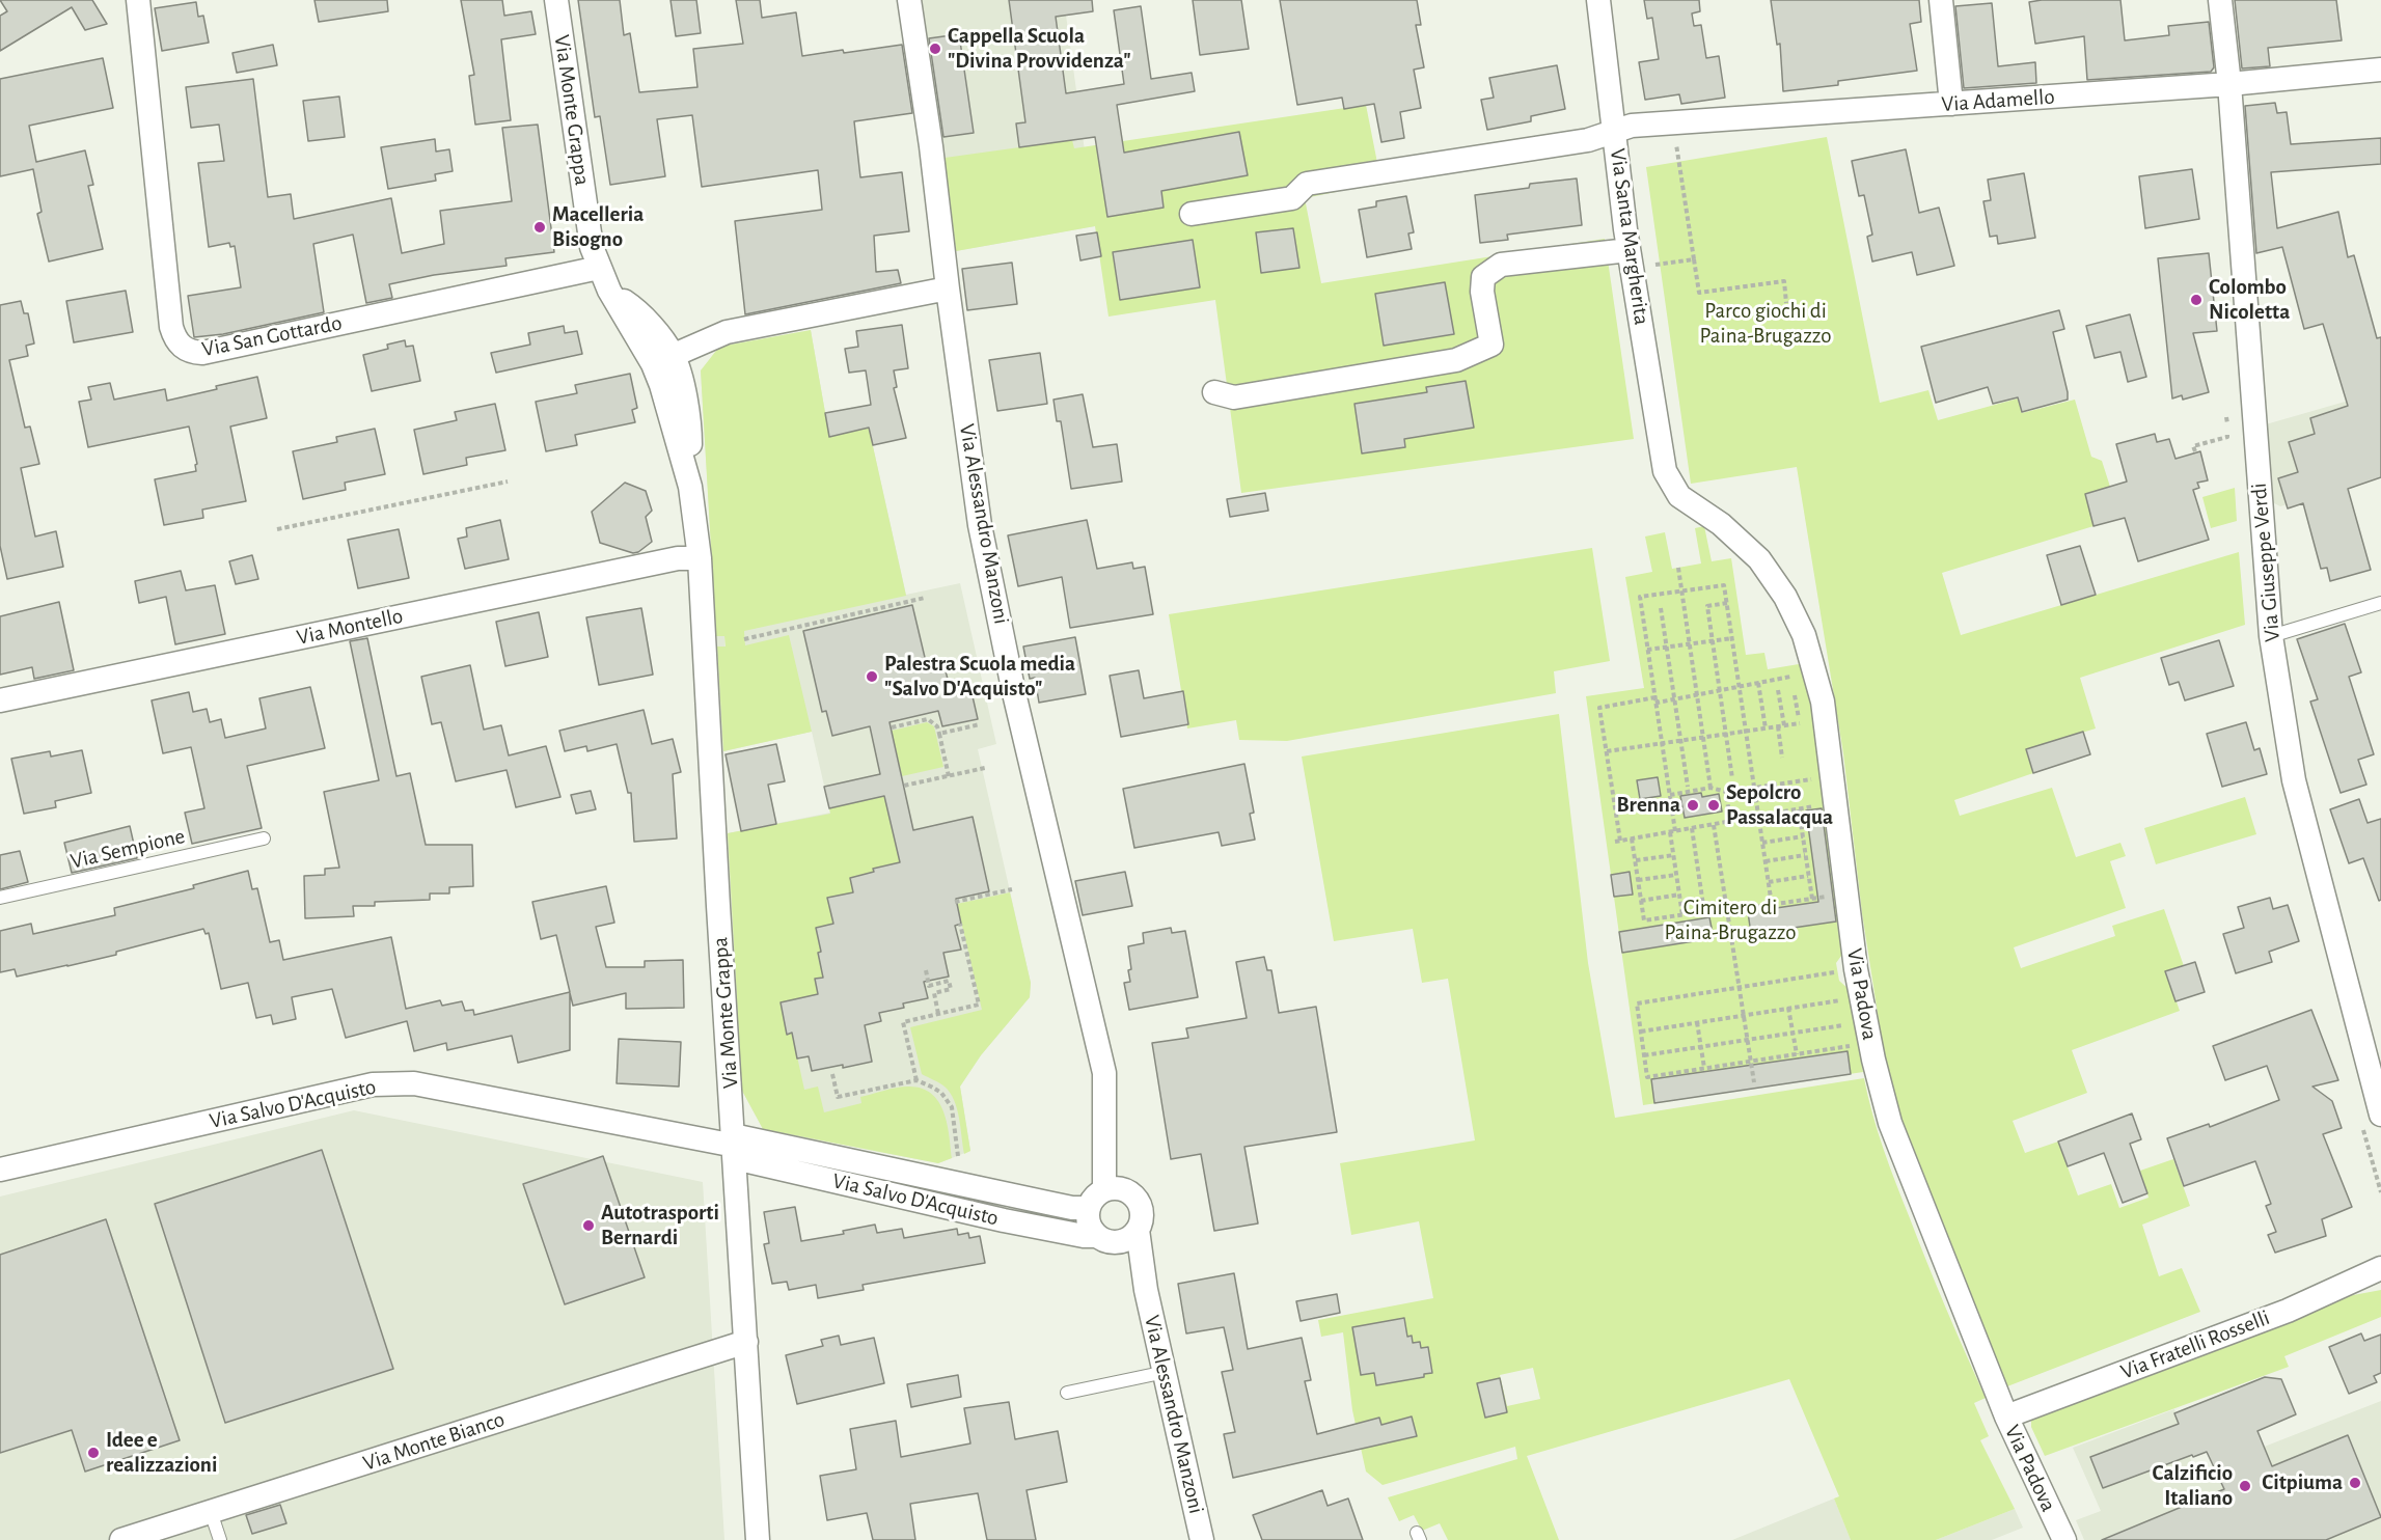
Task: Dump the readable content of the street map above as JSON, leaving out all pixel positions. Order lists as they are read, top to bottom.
{
  "streets": {
    "street": [
      "Via Adamello",
      "Via Monte Grappa",
      "Via Santa Margherita",
      "Via San Gottardo",
      "Via Alessandro Manzoni",
      "Via Giuseppe Verdi",
      "Via Montello",
      "Via Padova",
      "Via Salvo D'Acquisto",
      "Via Fratelli Rosselli",
      "Via Monte Bianco"
    ],
    "lane": ["Via Sempione"]
  },
  "crossings": [
    ["Via Adamello", "Via Santa Margherita"],
    ["Via Adamello", "Via Giuseppe Verdi"],
    ["Via Monte Grappa", "Via San Gottardo"],
    ["Via Monte Grappa", "Via Montello"],
    ["Via Monte Grappa", "Via Salvo D'Acquisto"],
    ["Via Monte Grappa", "Via Monte Bianco"],
    ["Via Santa Margherita", "Via Padova"],
    ["Via Alessandro Manzoni", "Via Salvo D'Acquisto"],
    ["Via Padova", "Via Fratelli Rosselli"]
  ],
  "parks": ["Parco giochi di Paina-Brugazzo", "Cimitero di Paina-Brugazzo"],
  "places": [
    "Cappella Scuola \"Divina Provvidenza\"",
    "Macelleria Bisogno",
    "Colombo Nicoletta",
    "Palestra Scuola media \"Salvo D'Acquisto\"",
    "Brenna",
    "Sepolcro Passalacqua",
    "Autotrasporti Bernardi",
    "Idee e realizzazioni",
    "Citpiuma",
    "Calzificio Italiano"
  ]
}
